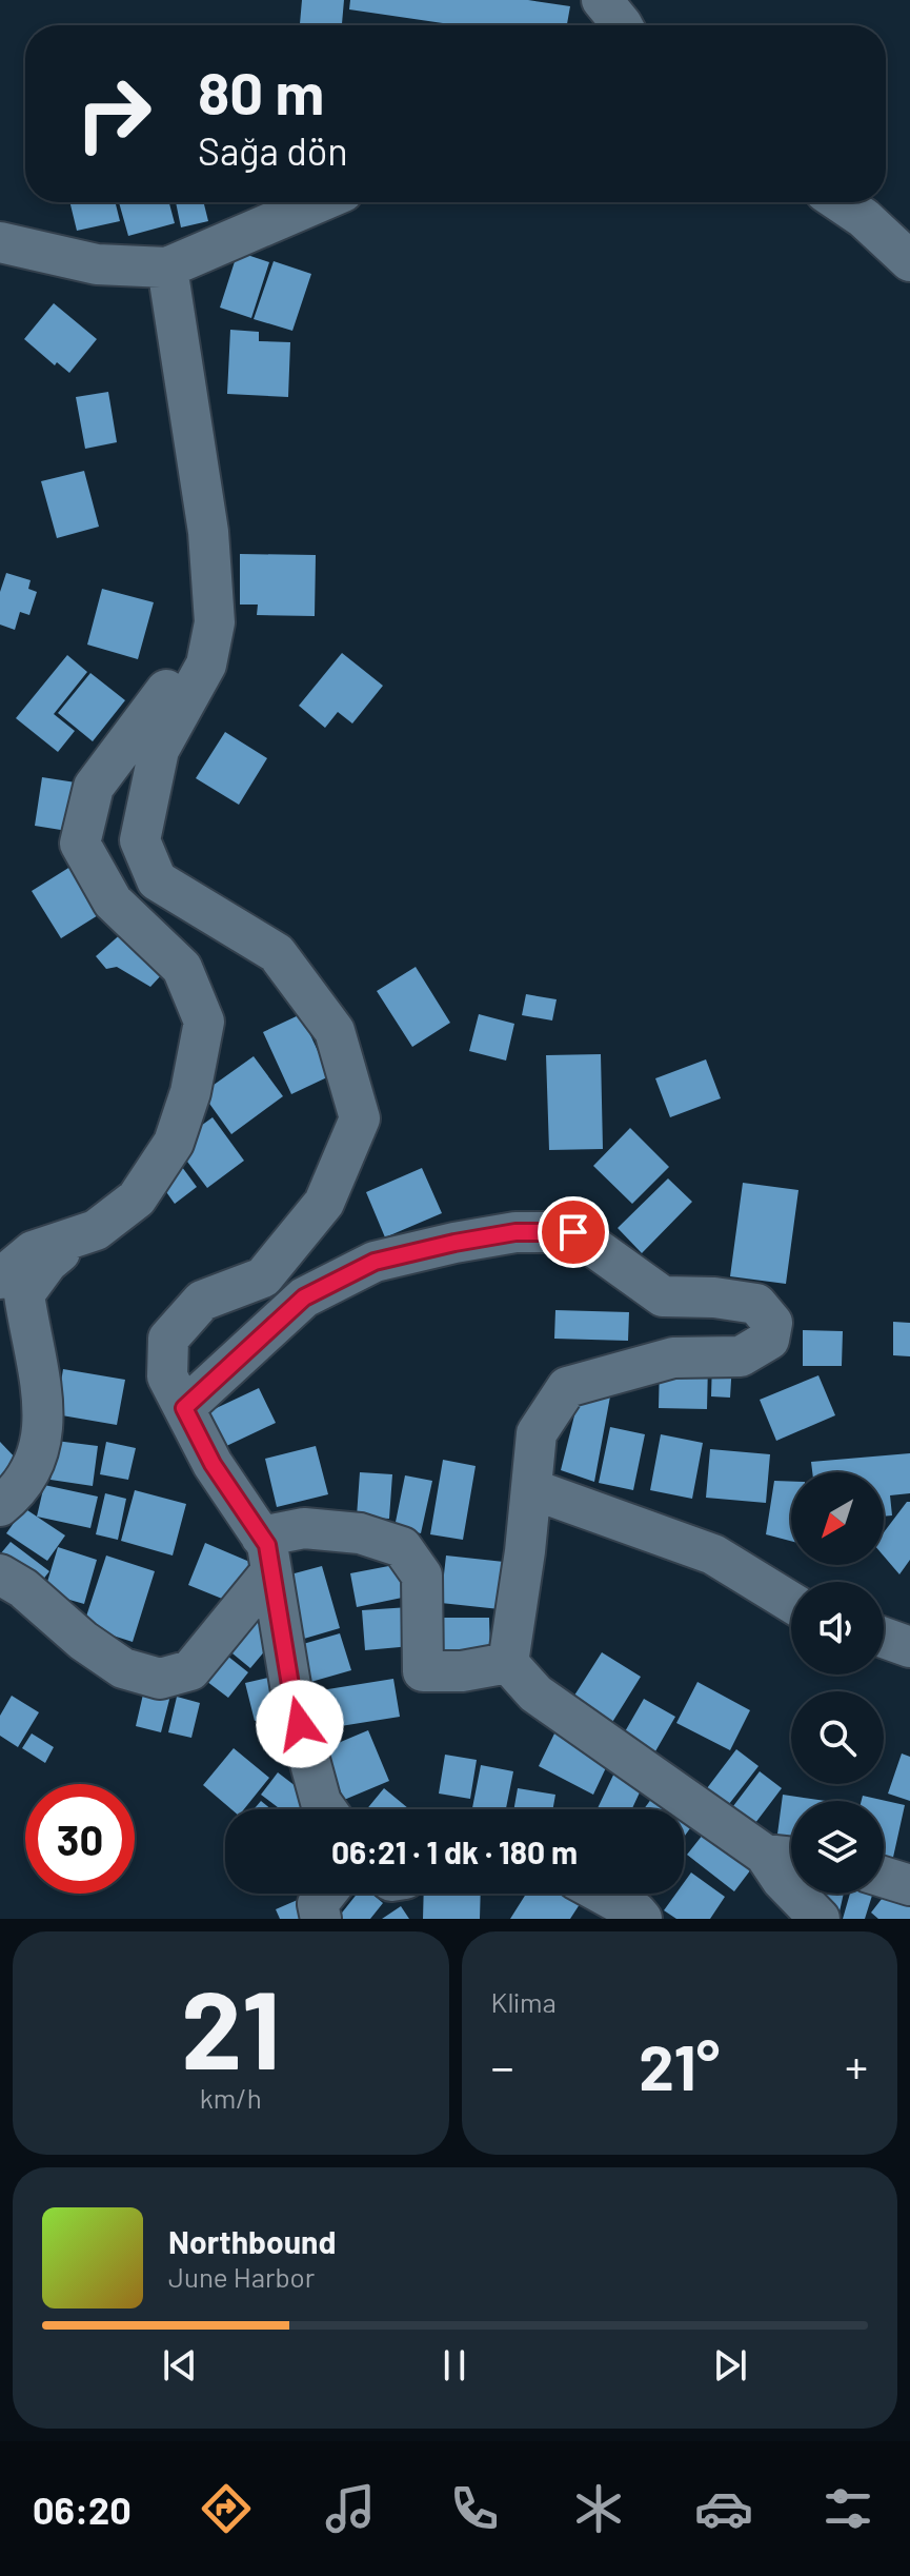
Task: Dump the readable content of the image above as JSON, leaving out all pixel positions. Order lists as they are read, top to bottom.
{
  "north": "bottom left",
  "page": {
    "turn": ["80 m", "Sağa dön"],
    "limit": "30",
    "trip": "06:21 · 1 dk · 180 m",
    "tile": [
      ["21", "km/h"],
      "Klima"
    ],
    "heat": ["−", "21°", "+"],
    "song": ["Northbound", "June Harbor"],
    "tabs": "06:20"
  }
}
